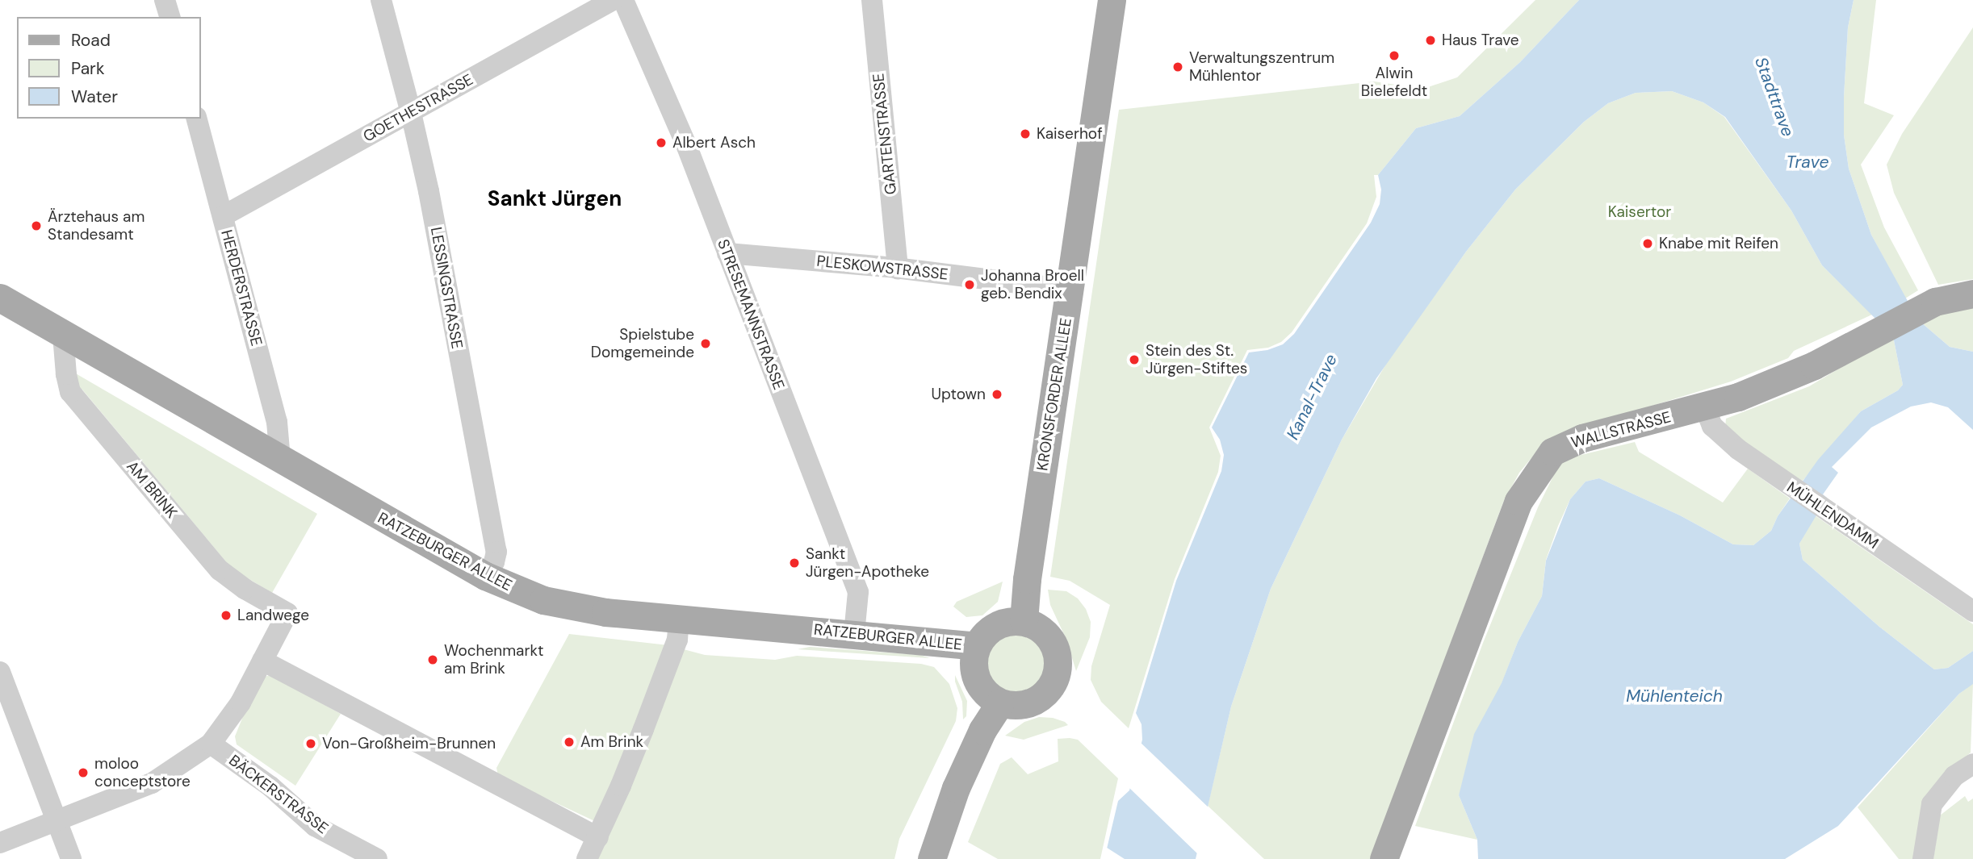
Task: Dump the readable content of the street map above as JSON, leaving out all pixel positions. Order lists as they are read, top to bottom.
{
  "streets": {
    "main road": ["KRONSFORDER ALLEE", "WALLSTRASSE", "RATZEBURGER ALLEE"],
    "street": [
      "GOETHESTRASSE",
      "GARTENSTRASSE",
      "PLESKOWSTRASSE",
      "HERDERSTRASSE",
      "LESSINGSTRASSE",
      "STRESEMANNSTRASSE",
      "AM BRINK",
      "MÜHLENDAMM",
      "BÄCKERSTRASSE"
    ]
  },
  "crossings": [
    ["GOETHESTRASSE", "HERDERSTRASSE"],
    ["GOETHESTRASSE", "LESSINGSTRASSE"],
    ["GARTENSTRASSE", "PLESKOWSTRASSE"],
    ["PLESKOWSTRASSE", "STRESEMANNSTRASSE"],
    ["PLESKOWSTRASSE", "KRONSFORDER ALLEE"],
    ["HERDERSTRASSE", "RATZEBURGER ALLEE"],
    ["LESSINGSTRASSE", "RATZEBURGER ALLEE"],
    ["STRESEMANNSTRASSE", "RATZEBURGER ALLEE"],
    ["KRONSFORDER ALLEE", "RATZEBURGER ALLEE"],
    ["WALLSTRASSE", "MÜHLENDAMM"],
    ["AM BRINK", "RATZEBURGER ALLEE"]
  ],
  "districts": ["Sankt Jürgen"],
  "water": [
    "Stadttrave",
    "Trave",
    "Kanal-Trave",
    "Mühlenteich"
  ],
  "parks": ["Kaisertor"],
  "places": [
    "Haus Trave",
    "Alwin Bielefeldt",
    "Verwaltungszentrum Mühlentor",
    "Kaiserhof",
    "Albert Asch",
    "Ärztehaus am Standesamt",
    "Knabe mit Reifen",
    "Johanna Broell geb. Bendix",
    "Spielstube Domgemeinde",
    "Stein des St. Jürgen-Stiftes",
    "Uptown",
    "Sankt Jürgen-Apotheke",
    "Landwege",
    "Wochenmarkt am Brink",
    "Am Brink",
    "Von-Großheim-Brunnen",
    "moloo conceptstore"
  ],
  "legend": ["Road", "Park", "Water"]
}
